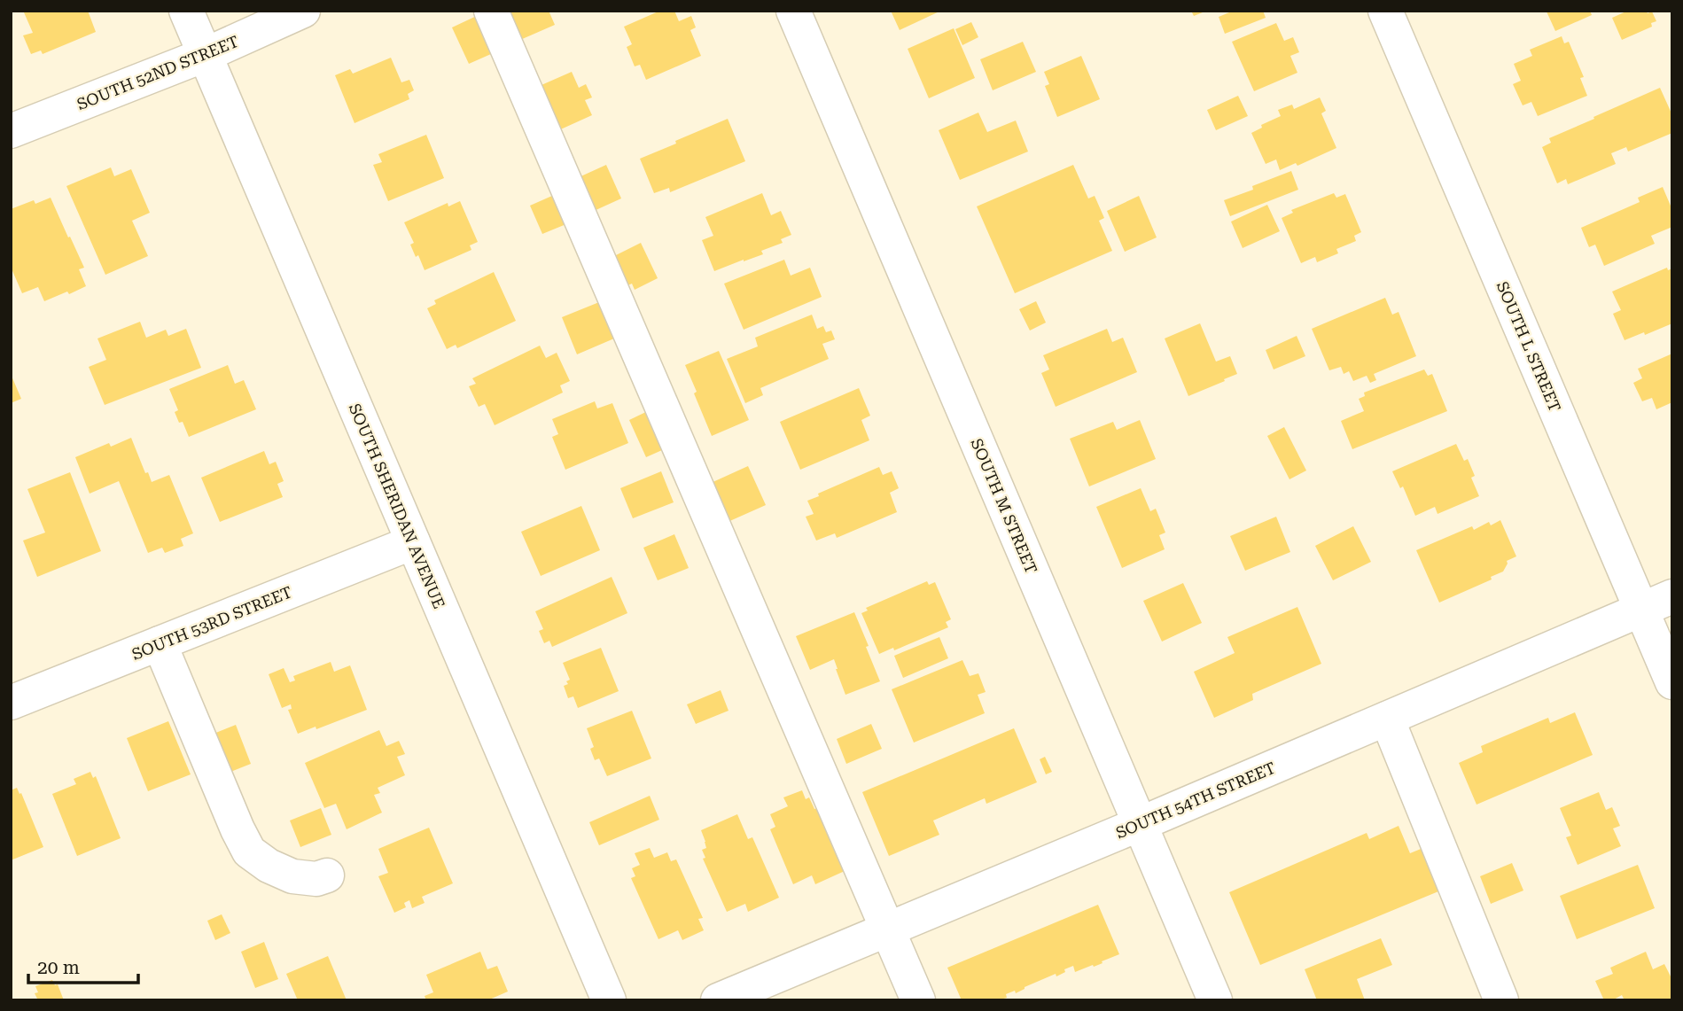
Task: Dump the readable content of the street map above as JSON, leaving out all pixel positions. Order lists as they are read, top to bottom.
{
  "streets": {
    "street": [
      "SOUTH 52ND STREET",
      "SOUTH L STREET",
      "SOUTH SHERIDAN AVENUE",
      "SOUTH M STREET",
      "SOUTH 53RD STREET",
      "SOUTH 54TH STREET"
    ]
  },
  "crossings": [
    ["SOUTH 52ND STREET", "SOUTH SHERIDAN AVENUE"],
    ["SOUTH L STREET", "SOUTH 54TH STREET"],
    ["SOUTH SHERIDAN AVENUE", "SOUTH 53RD STREET"],
    ["SOUTH M STREET", "SOUTH 54TH STREET"]
  ],
  "scale_bar": "20 m"
}
